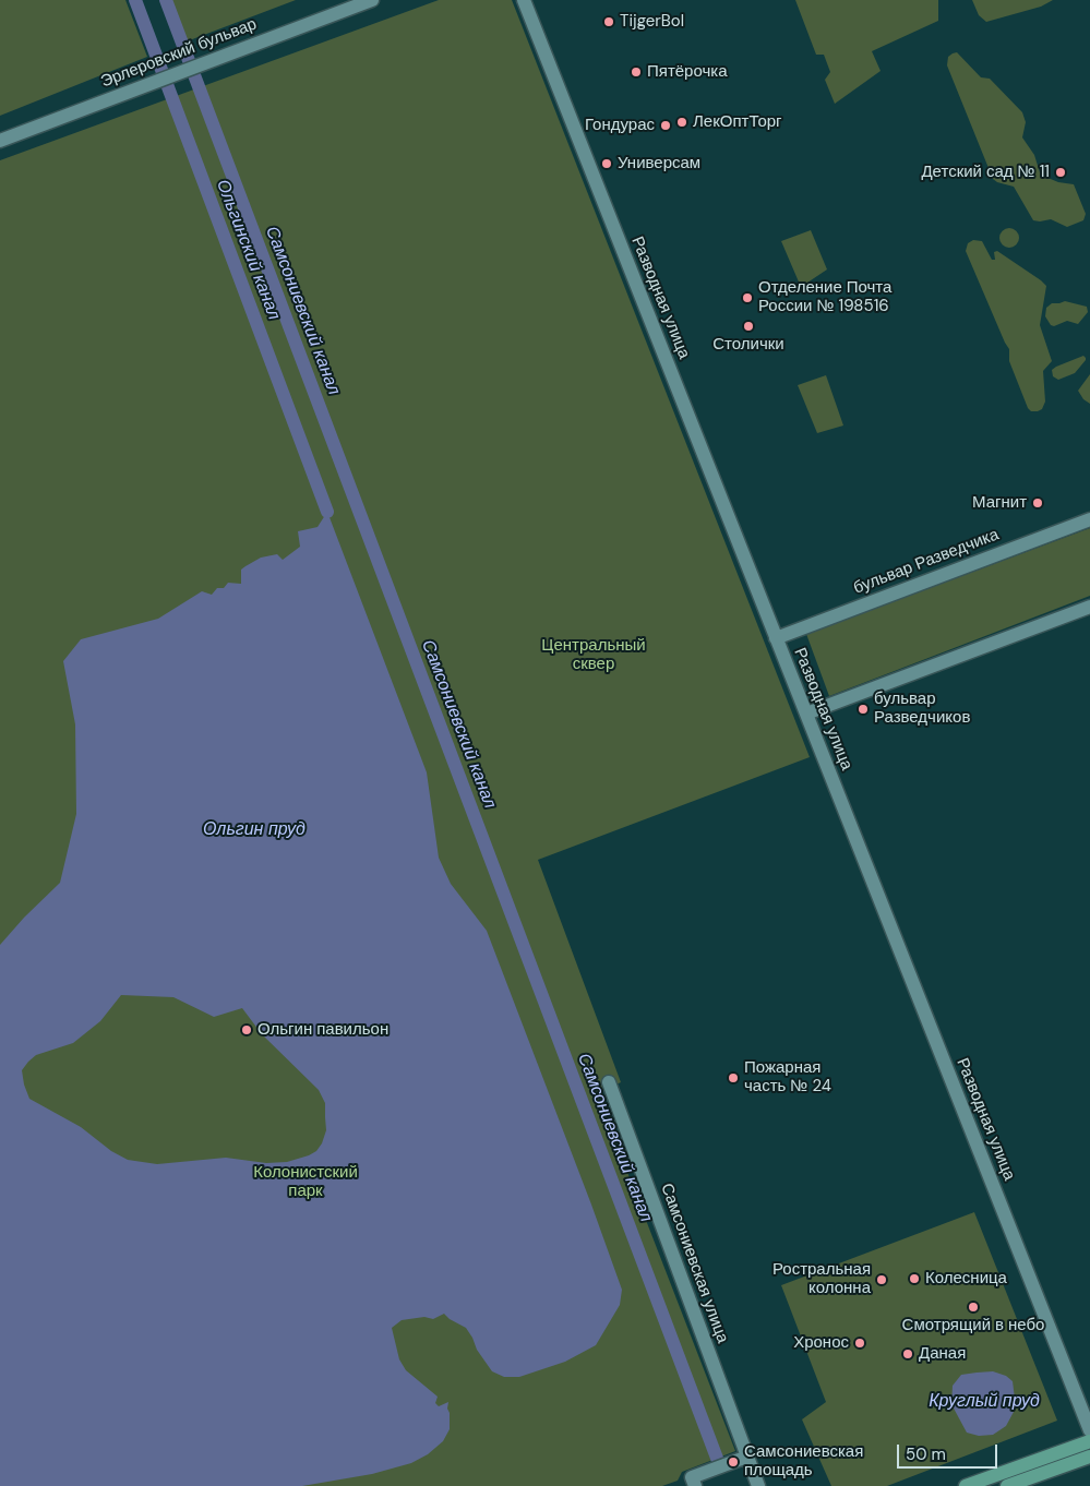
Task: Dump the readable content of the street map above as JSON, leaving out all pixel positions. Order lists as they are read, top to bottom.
{
  "streets": {
    "street": [
      "Эрлеровский бульвар",
      "Разводная улица",
      "бульвар Разведчика",
      "Самсониевская улица"
    ]
  },
  "crossings": [
    ["Разводная улица", "бульвар Разведчика"]
  ],
  "water": [
    "Ольгинский канал",
    "Самсониевский канал",
    "Ольгин пруд",
    "Круглый пруд"
  ],
  "parks": ["Центральный сквер", "Колонистский парк"],
  "places": [
    "TijgerBol",
    "Пятёрочка",
    "ЛекОптТорг",
    "Гондурас",
    "Универсам",
    "Детский сад № 11",
    "Отделение Почта России № 198516",
    "Столички",
    "Магнит",
    "бульвар Разведчиков",
    "Ольгин павильон",
    "Пожарная часть № 24",
    "Колесница",
    "Ростральная колонна",
    "Смотрящий в небо",
    "Хронос",
    "Даная",
    "Самсониевская площадь"
  ],
  "scale_bar": "50 m"
}
